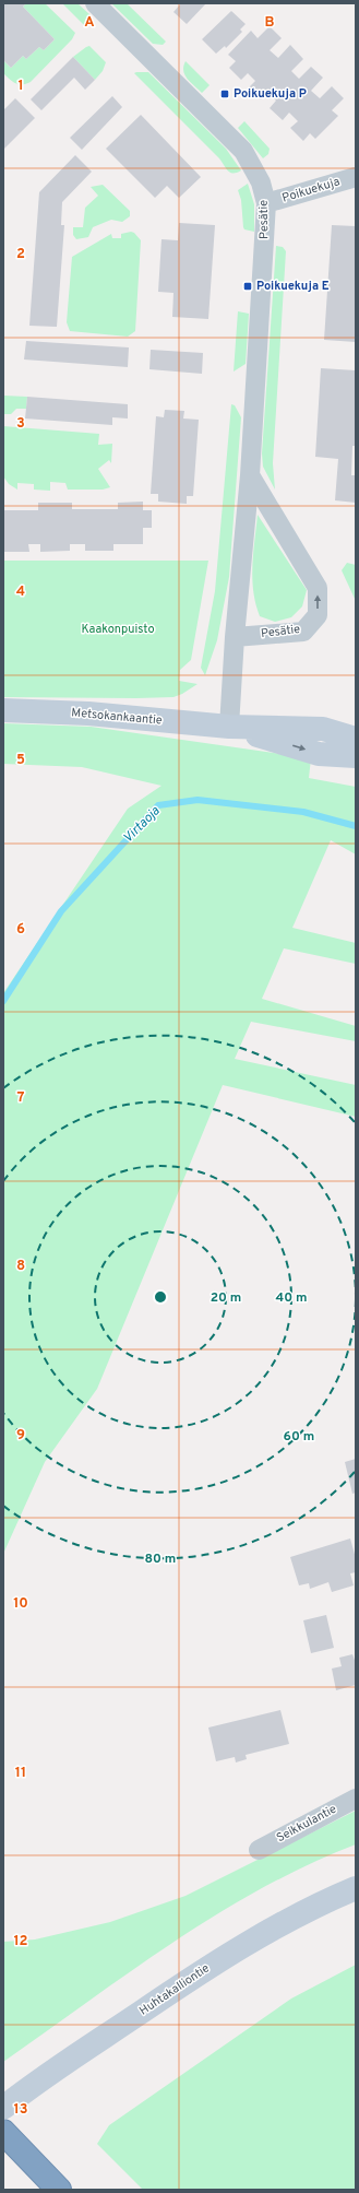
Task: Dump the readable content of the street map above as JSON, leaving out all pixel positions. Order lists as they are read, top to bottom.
{
  "streets": {
    "street": [
      "Poikuekuja",
      "Pesätie",
      "Metsokankaantie",
      "Seikkulantie",
      "Huhtakalliontie"
    ]
  },
  "crossings": [
    ["Poikuekuja", "Pesätie"],
    ["Pesätie", "Metsokankaantie"]
  ],
  "water": ["Virtaoja"],
  "parks": ["Kaakonpuisto"],
  "places": {
    "transit": ["Poikuekuja P", "Poikuekuja E"]
  },
  "grid": {
    "columns": ["A", "B"],
    "rows": [
      "1",
      "2",
      "3",
      "4",
      "5",
      "6",
      "7",
      "8",
      "9",
      "10",
      "11",
      "12",
      "13"
    ]
  },
  "rings": [
    "20 m",
    "40 m",
    "60 m",
    "80 m"
  ]
}
